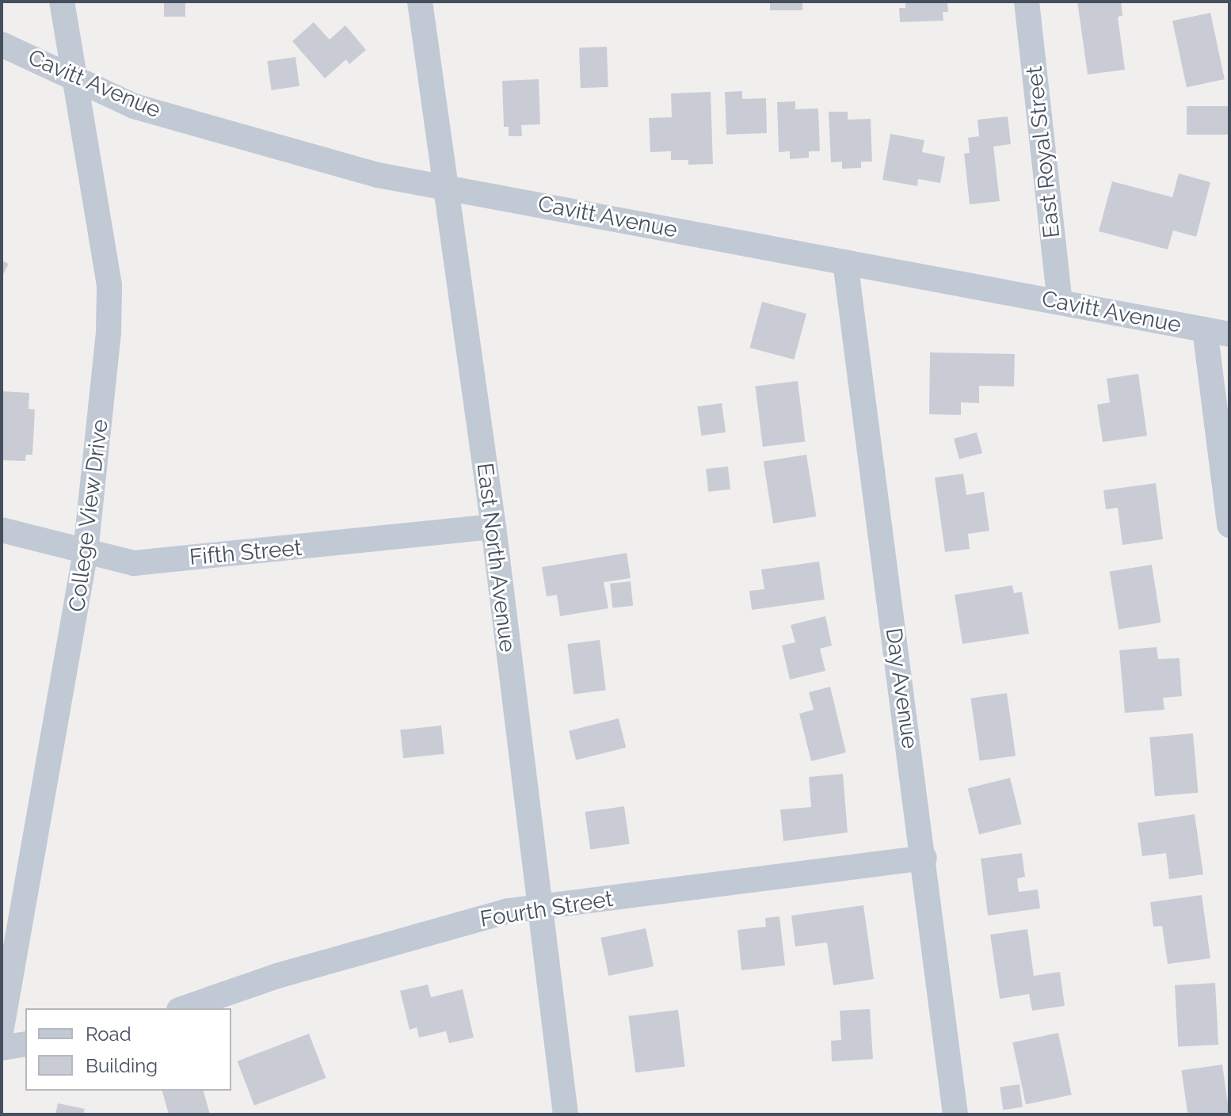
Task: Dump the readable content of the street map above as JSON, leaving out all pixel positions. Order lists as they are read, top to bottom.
{
  "streets": {
    "street": [
      "Cavitt Avenue",
      "East Royal Street",
      "College View Drive",
      "Fifth Street",
      "East North Avenue",
      "Day Avenue",
      "Fourth Street"
    ]
  },
  "crossings": [
    ["Cavitt Avenue", "East Royal Street"],
    ["Cavitt Avenue", "College View Drive"],
    ["Cavitt Avenue", "East North Avenue"],
    ["Cavitt Avenue", "Day Avenue"],
    ["College View Drive", "Fifth Street"],
    ["Fifth Street", "East North Avenue"],
    ["East North Avenue", "Fourth Street"],
    ["Day Avenue", "Fourth Street"]
  ],
  "legend": ["Road", "Building"]
}
